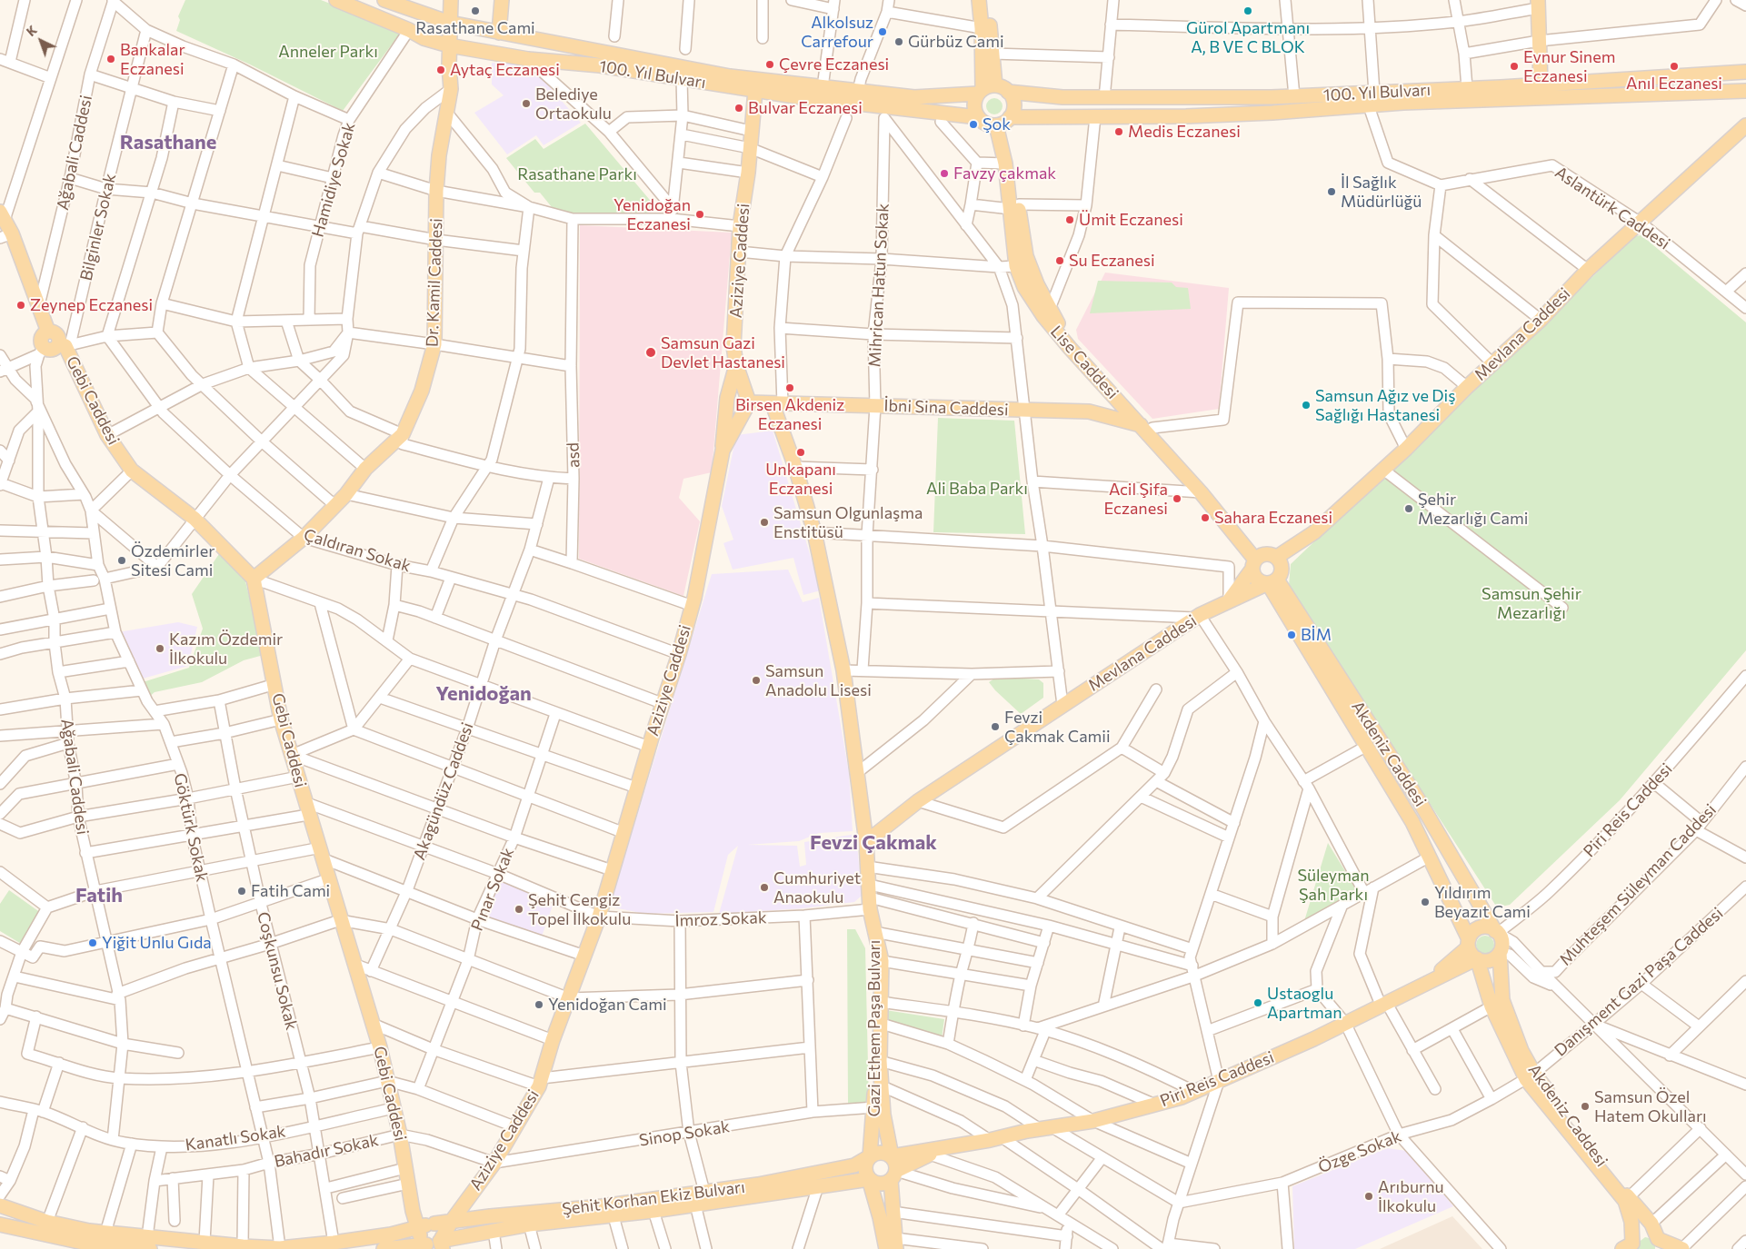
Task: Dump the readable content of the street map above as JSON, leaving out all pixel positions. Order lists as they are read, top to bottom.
{
  "streets": {
    "main road": [
      "100. Yıl Bulvarı",
      "Aziziye Caddesi",
      "Dr. Kamil Caddesi",
      "Mevlana Caddesi",
      "Lise Caddesi",
      "Gebi Caddesi",
      "İbni Sina Caddesi",
      "Akdeniz Caddesi",
      "Piri Reis Caddesi",
      "Gazi Ethem Paşa Bulvarı",
      "Şehit Korhan Ekiz Bulvarı"
    ],
    "street": [
      "Ağabali Caddesi",
      "Hamidiye Sokak",
      "Aslantürk Caddesi",
      "Bilginler Sokak",
      "Mihrican Hatun Sokak",
      "asd",
      "Çaldıran Sokak",
      "Akagündüz Caddesi",
      "Göktürk Sokak",
      "Muhteşem Süleyman Caddesi",
      "Pınar Sokak",
      "İmroz Sokak",
      "Coşkunsu Sokak",
      "Danışment Gazi Paşa Caddesi",
      "Sinop Sokak",
      "Kanatlı Sokak",
      "Bahadır Sokak",
      "Özge Sokak"
    ]
  },
  "crossings": [
    ["100. Yıl Bulvarı", "Hamidiye Sokak"],
    ["100. Yıl Bulvarı", "Aziziye Caddesi"],
    ["100. Yıl Bulvarı", "Dr. Kamil Caddesi"],
    ["100. Yıl Bulvarı", "Lise Caddesi"],
    ["Ağabali Caddesi", "Göktürk Sokak"],
    ["Ağabali Caddesi", "Kanatlı Sokak"],
    ["Aslantürk Caddesi", "Mevlana Caddesi"],
    ["Bilginler Sokak", "Gebi Caddesi"],
    ["Aziziye Caddesi", "İbni Sina Caddesi"],
    ["Aziziye Caddesi", "Çaldıran Sokak"],
    ["Aziziye Caddesi", "İmroz Sokak"],
    ["Aziziye Caddesi", "Sinop Sokak"],
    ["Aziziye Caddesi", "Bahadır Sokak"],
    ["Aziziye Caddesi", "Şehit Korhan Ekiz Bulvarı"],
    ["Dr. Kamil Caddesi", "Gebi Caddesi"],
    ["Dr. Kamil Caddesi", "Çaldıran Sokak"],
    ["Mihrican Hatun Sokak", "İbni Sina Caddesi"],
    ["Mevlana Caddesi", "Lise Caddesi"],
    ["Mevlana Caddesi", "Akdeniz Caddesi"],
    ["Lise Caddesi", "İbni Sina Caddesi"],
    ["Lise Caddesi", "Akdeniz Caddesi"],
    ["Gebi Caddesi", "İmroz Sokak"],
    ["Gebi Caddesi", "Kanatlı Sokak"],
    ["Gebi Caddesi", "Bahadır Sokak"],
    ["Gebi Caddesi", "Şehit Korhan Ekiz Bulvarı"],
    ["Çaldıran Sokak", "Akagündüz Caddesi"],
    ["Akdeniz Caddesi", "Piri Reis Caddesi"],
    ["Akdeniz Caddesi", "Danışment Gazi Paşa Caddesi"],
    ["Akdeniz Caddesi", "Özge Sokak"],
    ["Akagündüz Caddesi", "İmroz Sokak"],
    ["Piri Reis Caddesi", "Gazi Ethem Paşa Bulvarı"],
    ["Piri Reis Caddesi", "Şehit Korhan Ekiz Bulvarı"],
    ["Göktürk Sokak", "Kanatlı Sokak"],
    ["Göktürk Sokak", "Bahadır Sokak"],
    ["Göktürk Sokak", "Şehit Korhan Ekiz Bulvarı"],
    ["Pınar Sokak", "İmroz Sokak"],
    ["Coşkunsu Sokak", "Kanatlı Sokak"],
    ["Coşkunsu Sokak", "Bahadır Sokak"],
    ["Coşkunsu Sokak", "Şehit Korhan Ekiz Bulvarı"],
    ["Danışment Gazi Paşa Caddesi", "Özge Sokak"],
    ["Gazi Ethem Paşa Bulvarı", "Sinop Sokak"],
    ["Gazi Ethem Paşa Bulvarı", "Şehit Korhan Ekiz Bulvarı"],
    ["Sinop Sokak", "Bahadır Sokak"]
  ],
  "districts": [
    "Rasathane",
    "Yenidoğan",
    "Fevzi Çakmak",
    "Fatih"
  ],
  "parks": [
    "Anneler Parkı",
    "Rasathane Parkı",
    "Ali Baba Parkı",
    "Samsun Şehir Mezarlığı",
    "Süleyman Şah Parkı"
  ],
  "places": [
    "Rasathane Cami",
    "Gürol Apartmanı A, B VE C BLOK",
    "Alkolsuz Carrefour",
    "Gürbüz Cami",
    "Bankalar Eczanesi",
    "Çevre Eczanesi",
    "Evnur Sinem Eczanesi",
    "Anıl Eczanesi",
    "Aytaç Eczanesi",
    "Belediye Ortaokulu",
    "Bulvar Eczanesi",
    "Şok",
    "Medis Eczanesi",
    "Favzy çakmak",
    "İl Sağlık Müdürlüğü",
    "Yenidoğan Eczanesi",
    "Ümit Eczanesi",
    "Su Eczanesi",
    "Zeynep Eczanesi",
    "Samsun Gazi Devlet Hastanesi",
    "Birsen Akdeniz Eczanesi",
    "Samsun Ağız ve Diş Sağlığı Hastanesi",
    "Unkapanı Eczanesi",
    "Acil Şifa Eczanesi",
    "Şehir Mezarlığı Cami",
    "Sahara Eczanesi",
    "Samsun Olgunlaşma Enstitüsü",
    "Özdemirler Sitesi Cami",
    "BİM",
    "Kazım Özdemir İlkokulu",
    "Samsun Anadolu Lisesi",
    "Fevzi Çakmak Camii",
    "Cumhuriyet Anaokulu",
    "Fatih Cami",
    "Yıldırım Beyazıt Cami",
    "Şehit Cengiz Topel İlkokulu",
    "Yiğit Unlu Gıda",
    "Ustaoglu Apartman",
    "Yenidoğan Cami",
    "Samsun Özel Hatem Okulları",
    "Arıburnu İlkokulu"
  ],
  "north": "top left"
}
